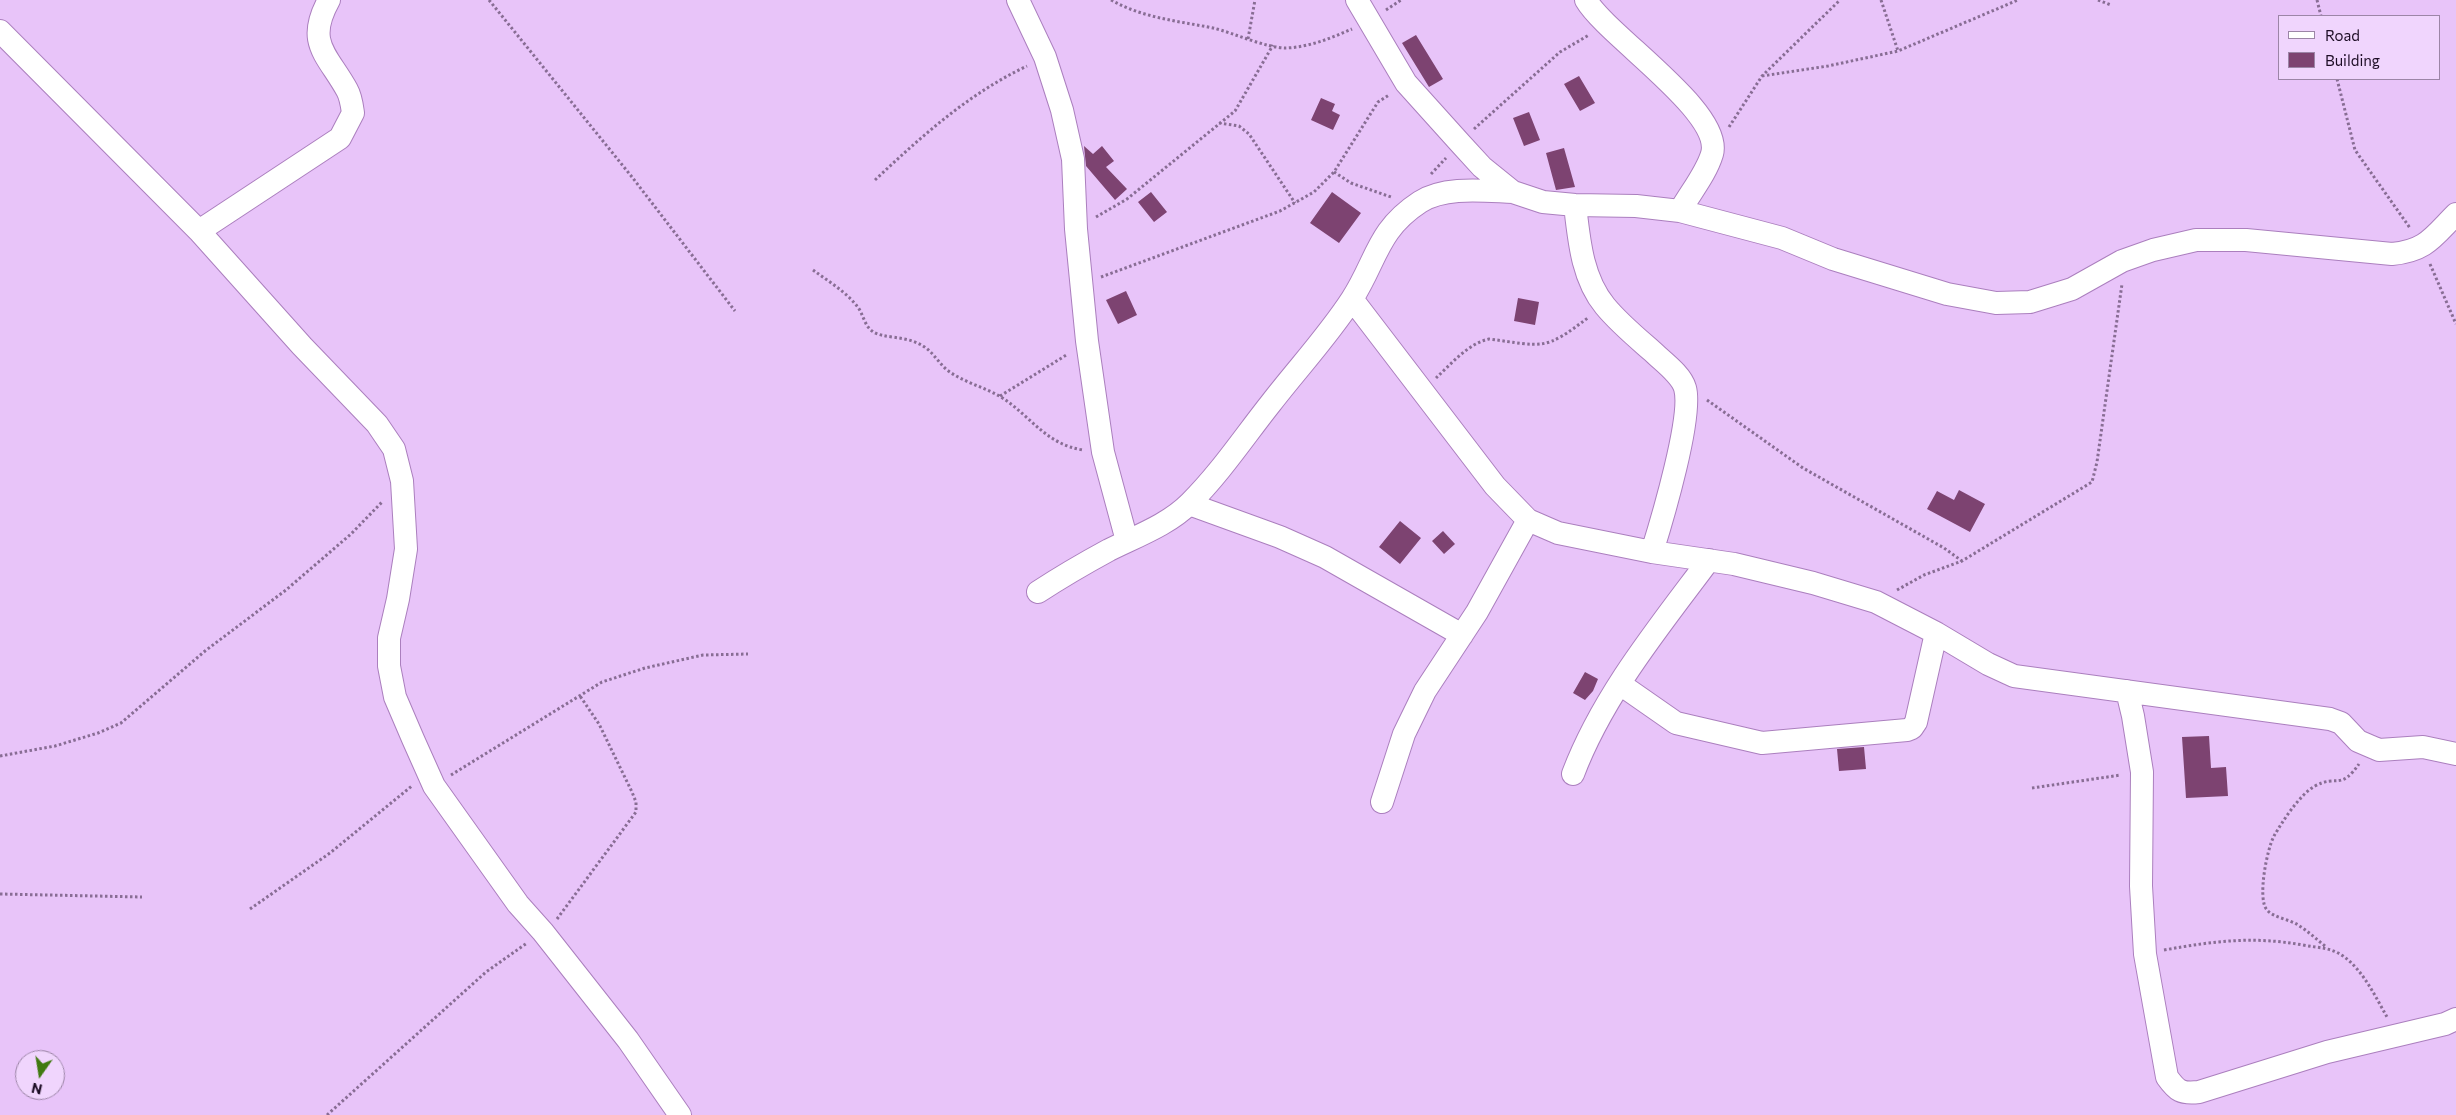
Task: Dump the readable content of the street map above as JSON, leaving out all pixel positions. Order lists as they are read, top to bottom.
{
  "legend": ["Road", "Building"],
  "north": "bottom"
}
